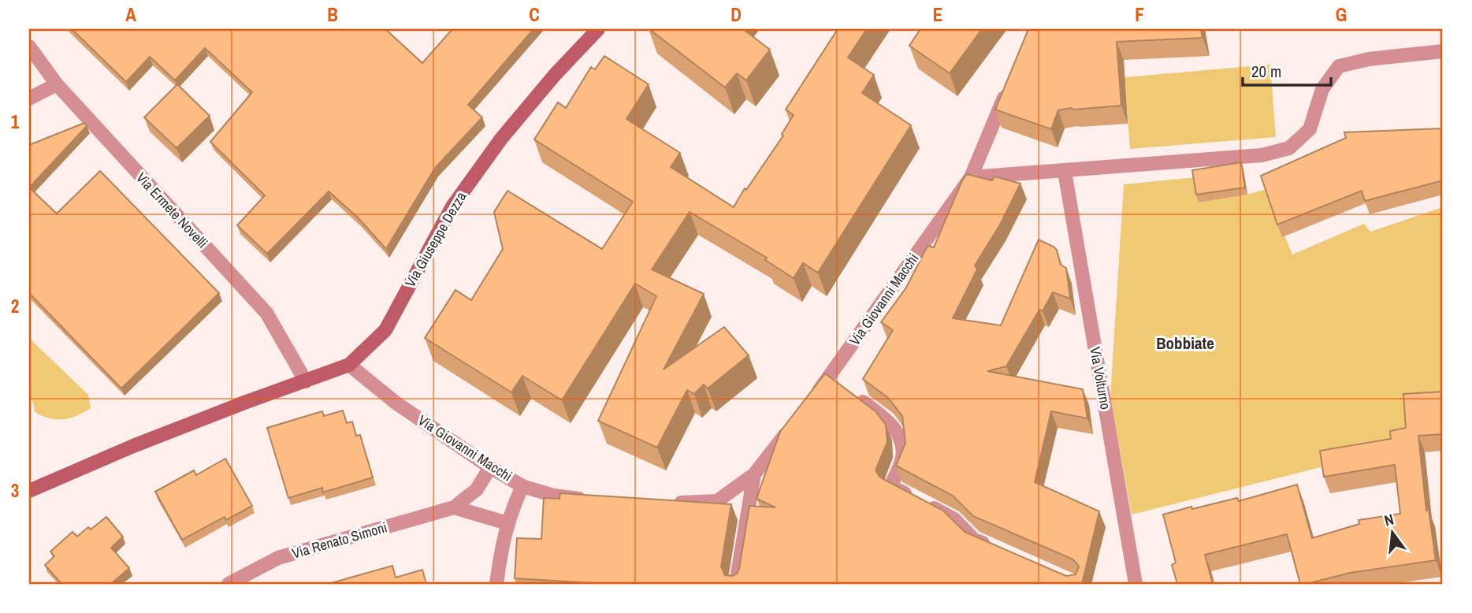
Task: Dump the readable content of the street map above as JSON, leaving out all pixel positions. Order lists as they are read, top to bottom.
{
  "streets": {
    "street": [
      "Via Ermete Novelli",
      "Via Giuseppe Dezza",
      "Via Giovanni Macchi",
      "Via Volturno",
      "Via Renato Simoni"
    ]
  },
  "crossings": [
    ["Via Ermete Novelli", "Via Giuseppe Dezza"],
    ["Via Giuseppe Dezza", "Via Giovanni Macchi"],
    ["Via Giovanni Macchi", "Via Renato Simoni"]
  ],
  "districts": ["Bobbiate"],
  "scale_bar": "20 m",
  "north": "top",
  "grid": {
    "columns": [
      "A",
      "B",
      "C",
      "D",
      "E",
      "F",
      "G"
    ],
    "rows": ["1", "2", "3"]
  }
}
